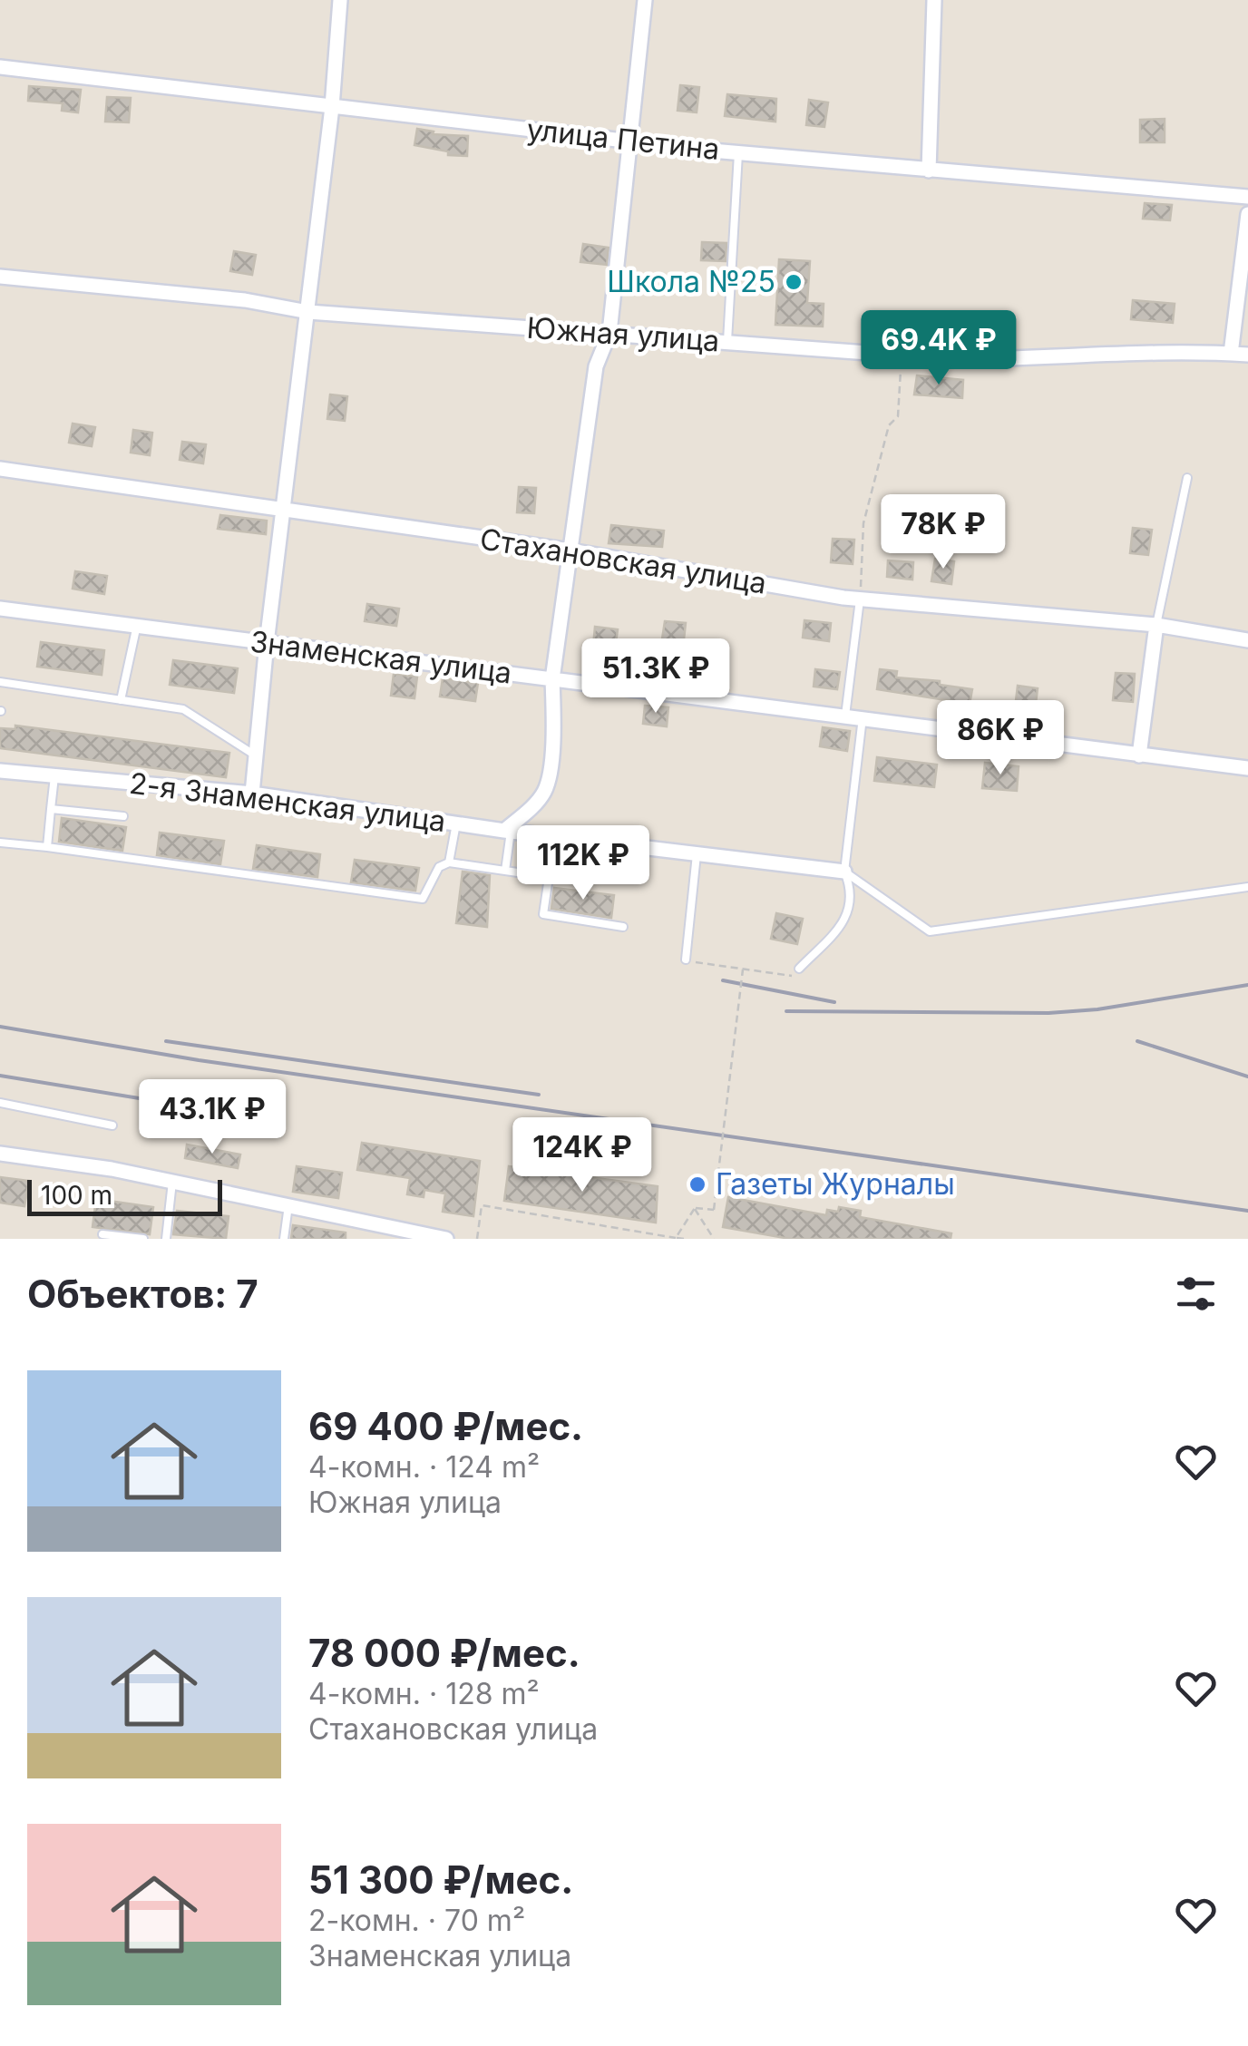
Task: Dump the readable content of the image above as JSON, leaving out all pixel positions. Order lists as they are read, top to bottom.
{
  "streets": {
    "street": [
      "улица Петина",
      "Южная улица",
      "Стахановская улица",
      "Знаменская улица",
      "2-я Знаменская улица"
    ]
  },
  "places": ["Школа №25", "Газеты Журналы"],
  "scale_bar": "100 m",
  "page": {
    "price": [
      "69.4K ₽",
      "78K ₽",
      "51.3K ₽",
      "86K ₽",
      "112K ₽",
      "43.1K ₽",
      "124K ₽"
    ],
    "scale": "100 m",
    "heading": "Объектов: 7",
    "list": [
      {
        "name": "69 400 ₽/мес.",
        "note": "4-комн. · 124 m² · Южная улица"
      },
      {
        "name": "78 000 ₽/мес.",
        "note": "4-комн. · 128 m² · Стахановская улица"
      },
      {
        "name": "51 300 ₽/мес.",
        "note": "2-комн. · 70 m² · Знаменская улица"
      }
    ]
  }
}
